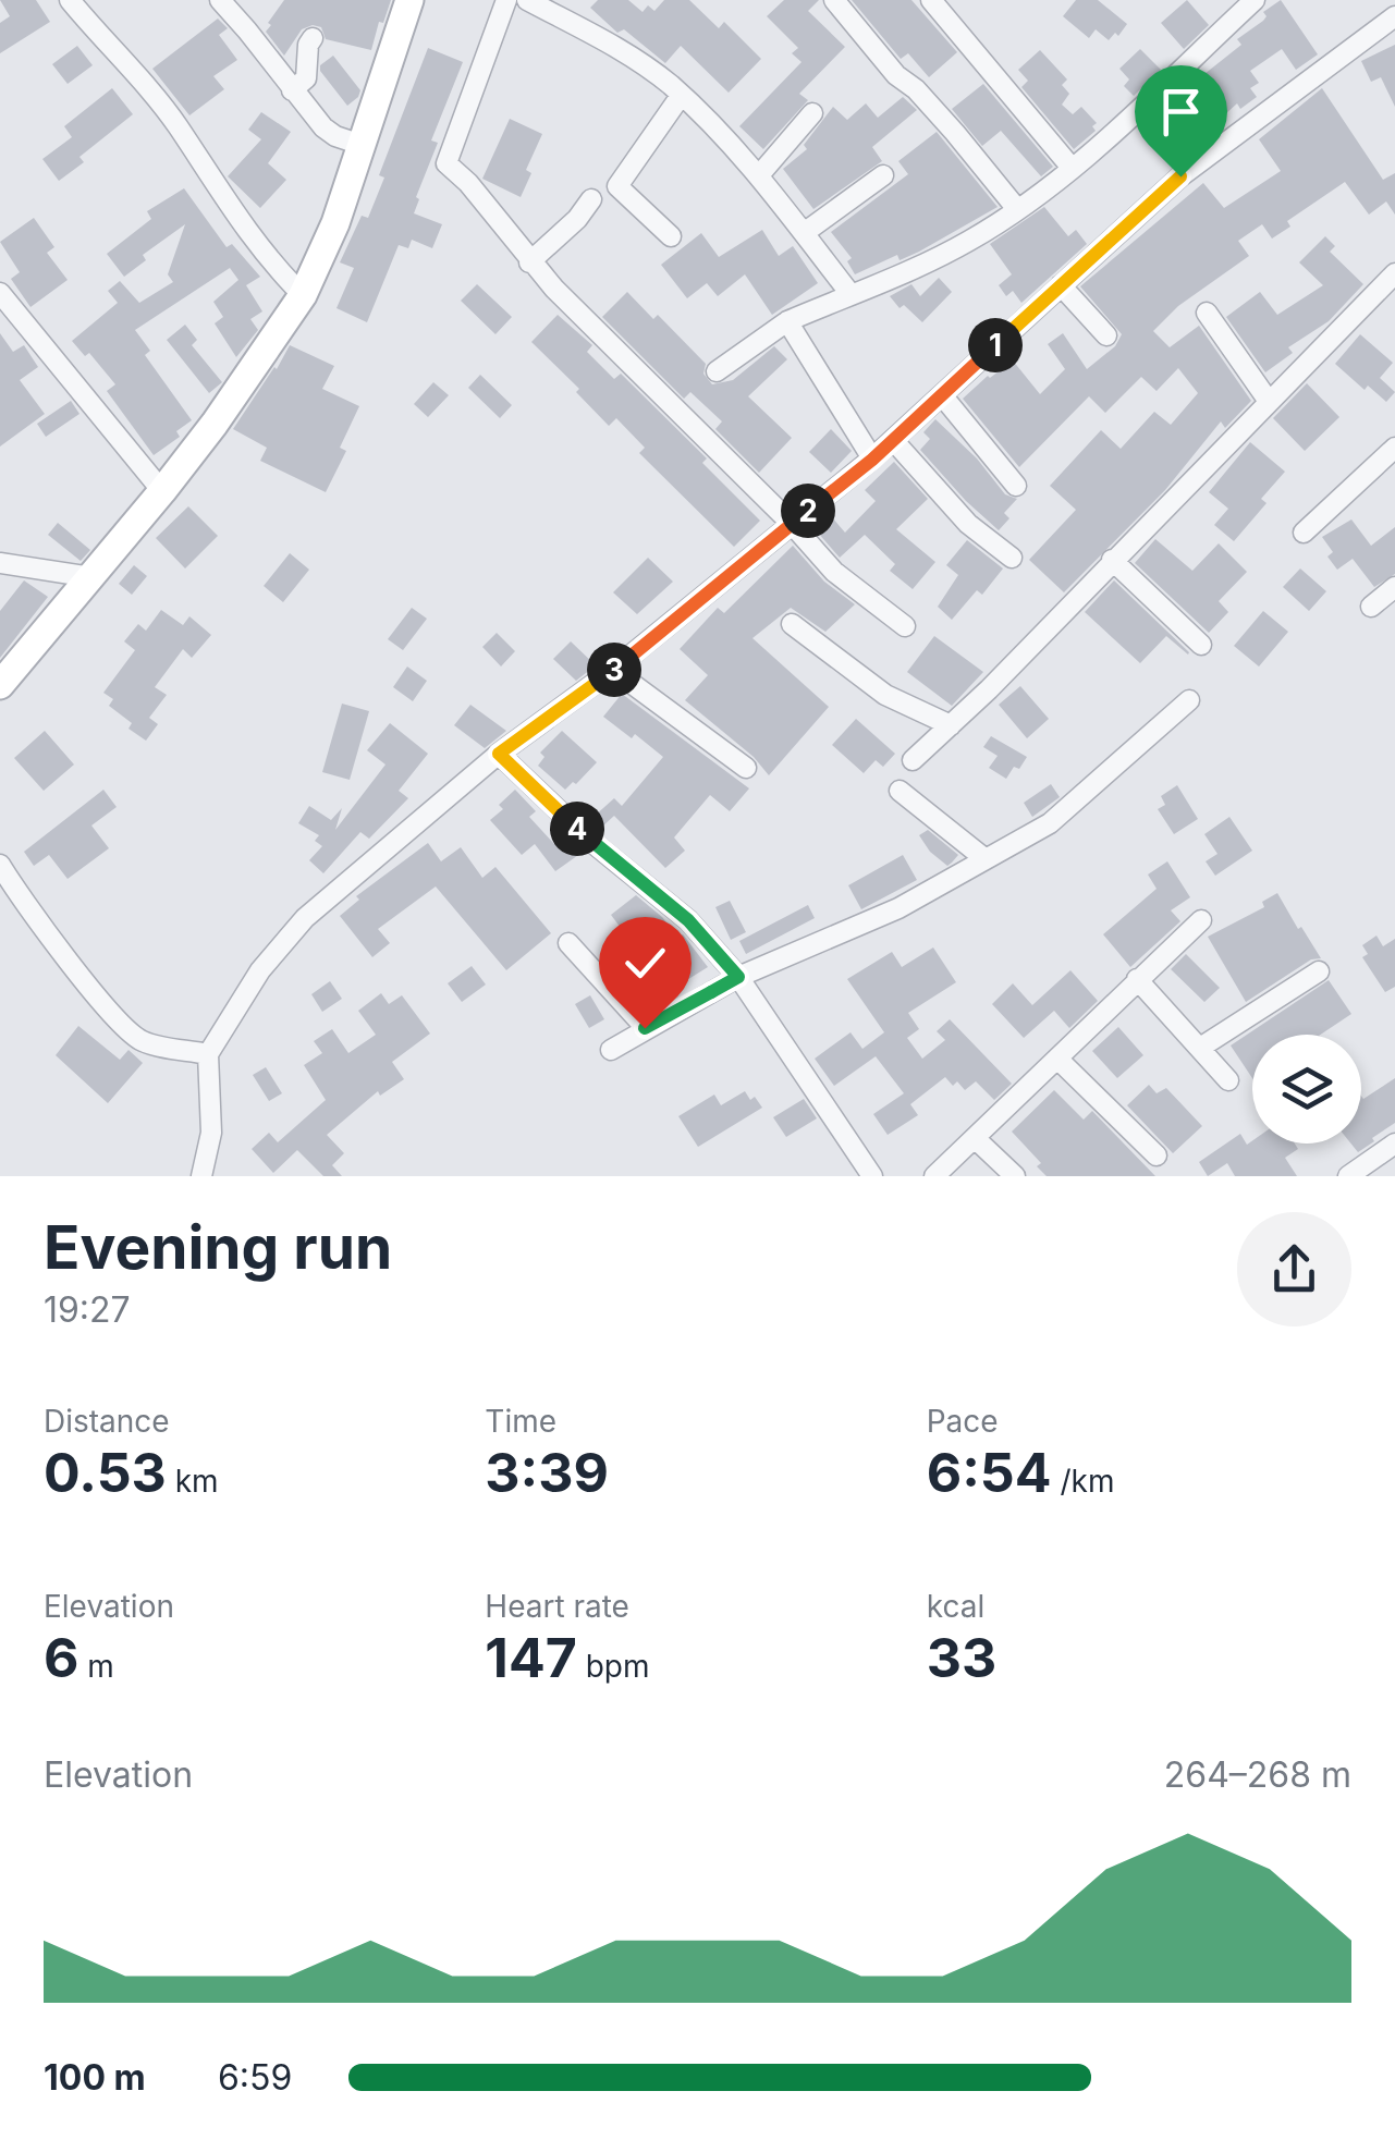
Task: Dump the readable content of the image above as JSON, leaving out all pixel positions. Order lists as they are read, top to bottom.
{
  "page": {
    "pins": [
      "1",
      "2",
      "3",
      "4"
    ],
    "heading": ["Evening run", "19:27"],
    "stats": [
      ["Distance", "0.53 km"],
      ["Time", "3:39"],
      ["Pace", "6:54 /km"],
      ["Elevation", "6 m"],
      ["Heart rate", "147 bpm"],
      ["kcal", "33"]
    ],
    "chart": ["Elevation", "264–268 m"],
    "list": [
      {
        "name": "100 m",
        "note": "6:59"
      }
    ]
  }
}
